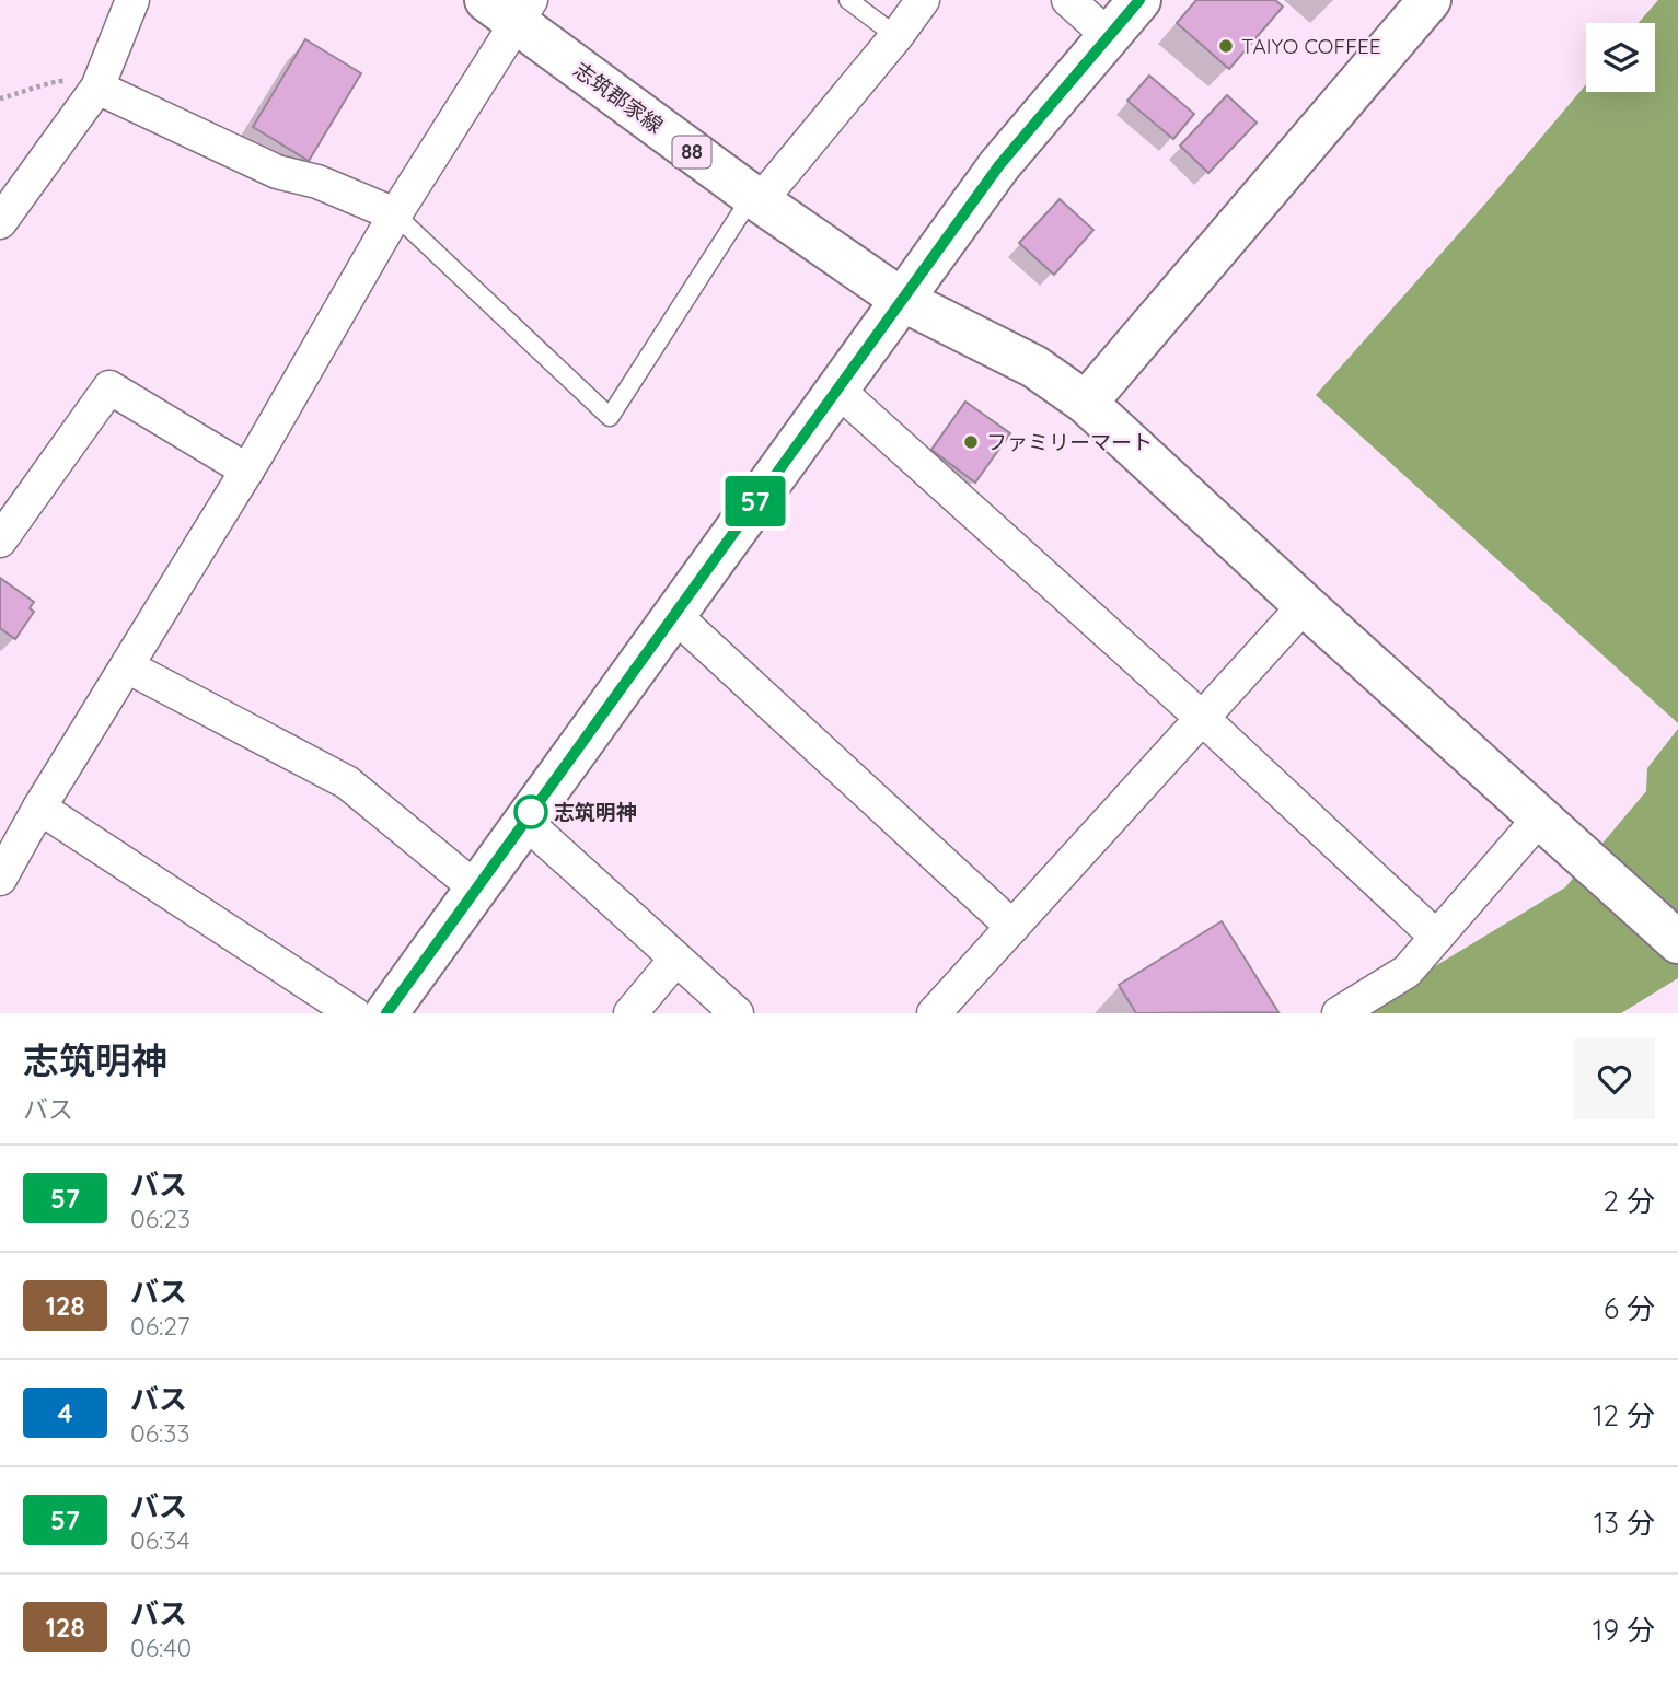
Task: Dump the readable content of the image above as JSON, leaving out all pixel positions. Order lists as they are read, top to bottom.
{
  "streets": {
    "main road": ["志筑郡家線", "88"]
  },
  "places": ["TAIYO COFFEE", "ファミリーマート", "志筑明神"],
  "lines": ["bus line 57"],
  "page": {
    "on_map": "57",
    "heading": ["志筑明神", "バス"],
    "list": [
      {
        "mark": "57",
        "name": "バス",
        "note": "06:23",
        "value": "2 分"
      },
      {
        "mark": "128",
        "name": "バス",
        "note": "06:27",
        "value": "6 分"
      },
      {
        "mark": "4",
        "name": "バス",
        "note": "06:33",
        "value": "12 分"
      },
      {
        "mark": "57",
        "name": "バス",
        "note": "06:34",
        "value": "13 分"
      },
      {
        "mark": "128",
        "name": "バス",
        "note": "06:40",
        "value": "19 分"
      }
    ]
  }
}
